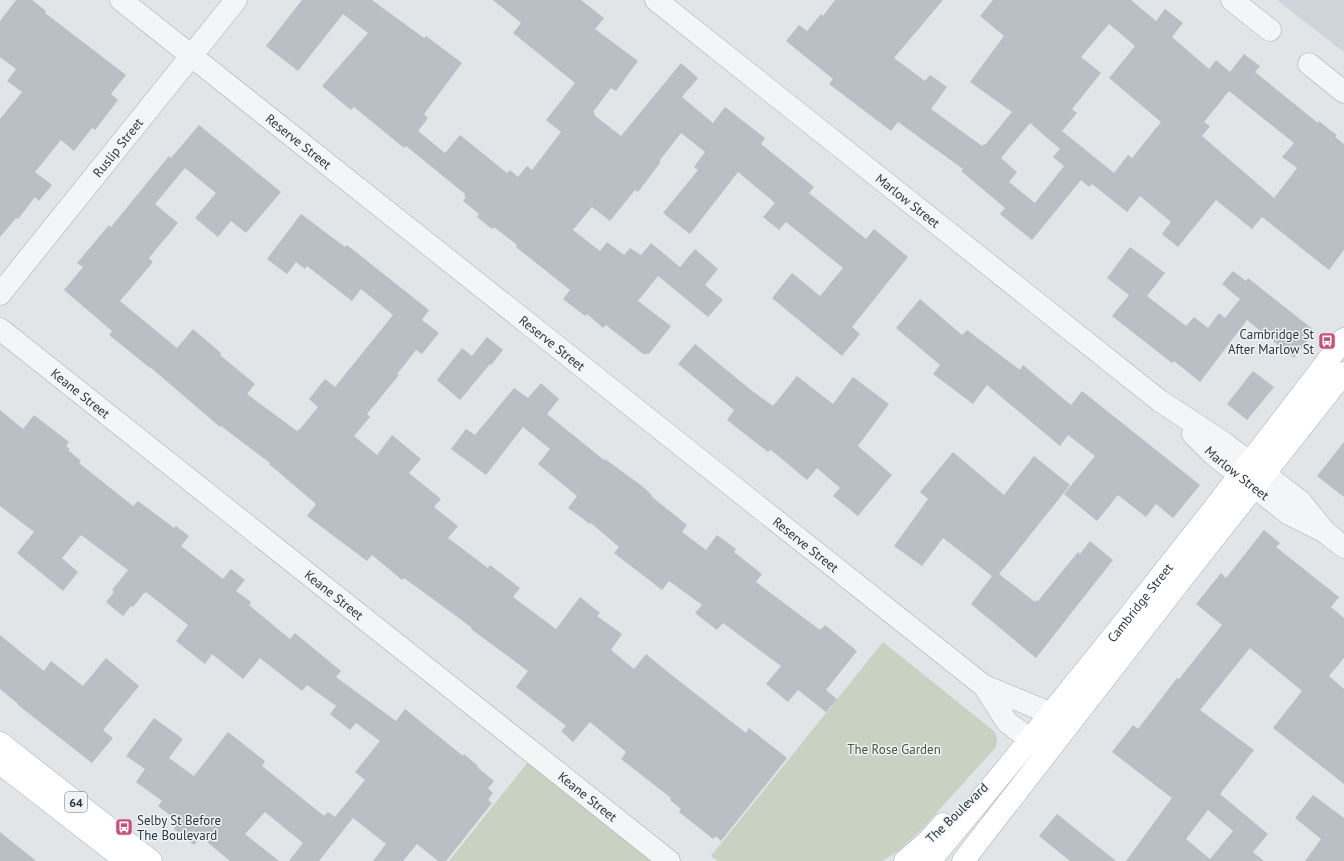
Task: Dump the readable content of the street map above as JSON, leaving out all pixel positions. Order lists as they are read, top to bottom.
{
  "streets": {
    "main road": ["Cambridge Street", "64", "The Boulevard"],
    "street": [
      "Reserve Street",
      "Ruslip Street",
      "Marlow Street",
      "Keane Street"
    ]
  },
  "crossings": [
    ["Reserve Street", "Ruslip Street"],
    ["Reserve Street", "Cambridge Street"],
    ["Marlow Street", "Cambridge Street"],
    ["Cambridge Street", "The Boulevard"]
  ],
  "parks": ["The Rose Garden"],
  "places": {
    "bus stop": ["Cambridge St After Marlow St", "Selby St Before The Boulevard"]
  }
}
